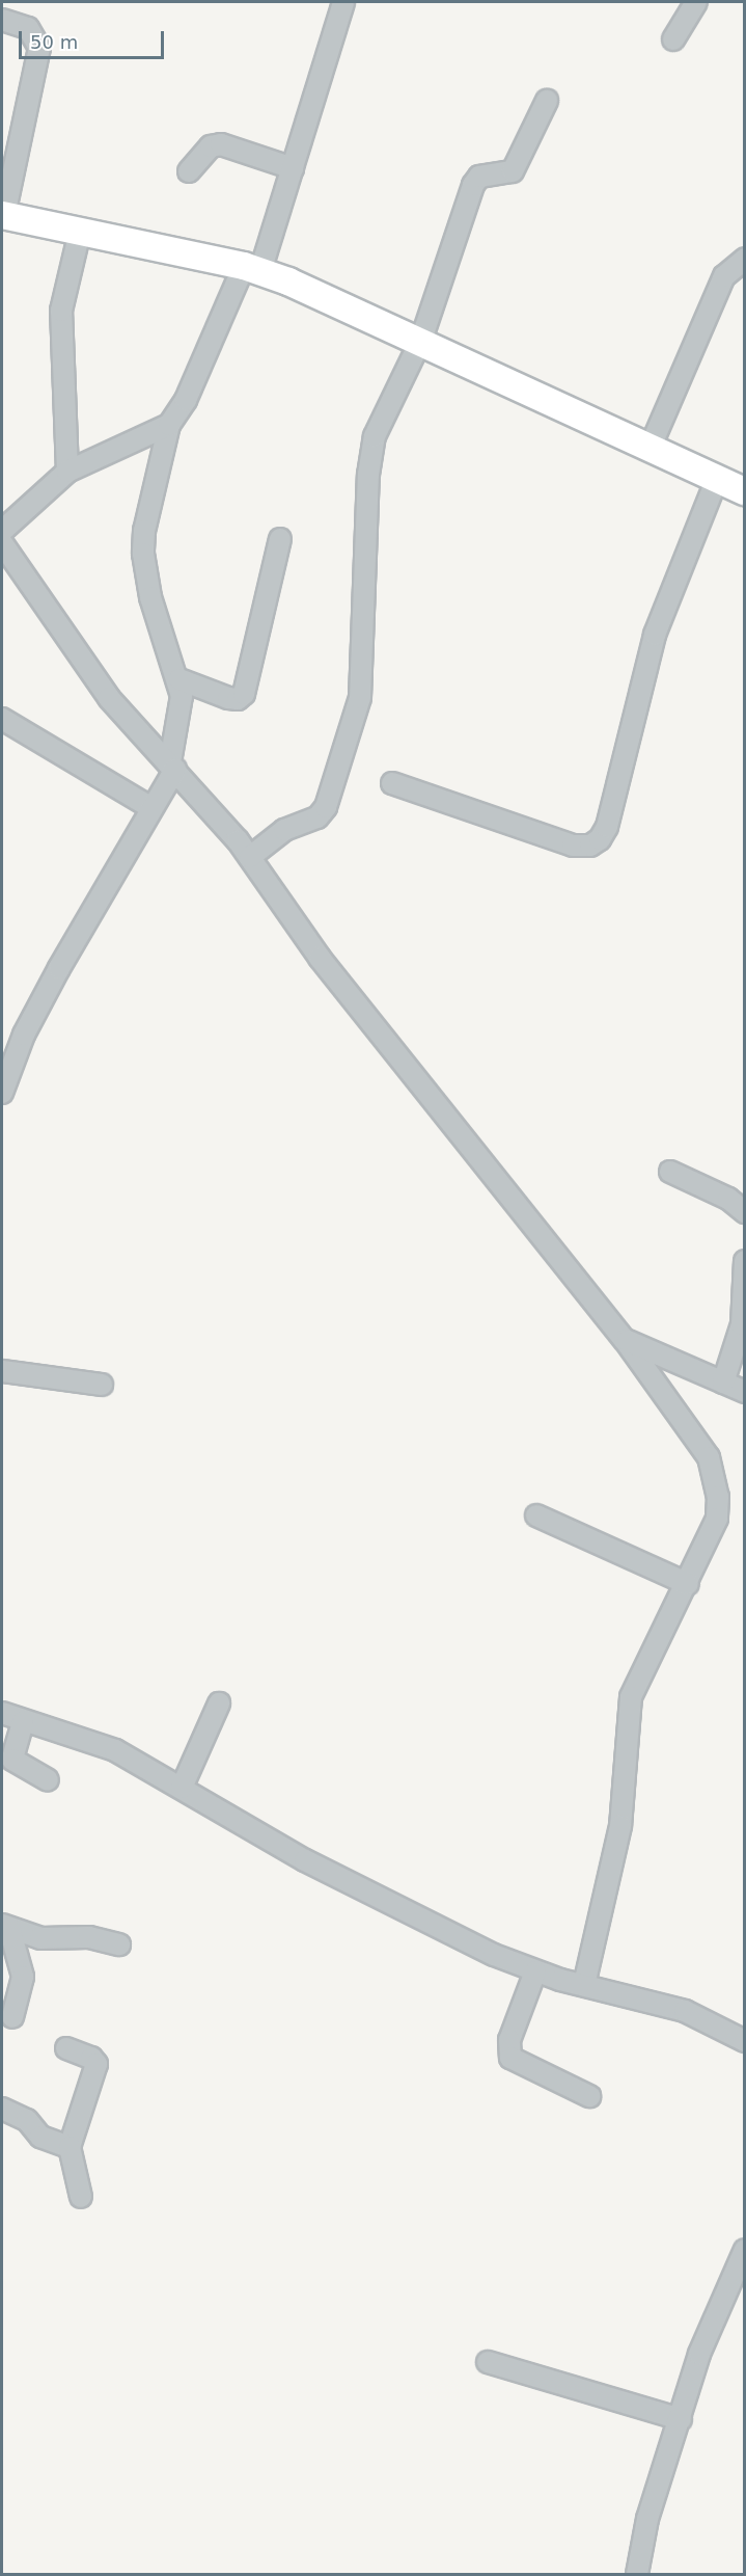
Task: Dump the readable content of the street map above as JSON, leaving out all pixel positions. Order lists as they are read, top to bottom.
{
  "scale_bar": "50 m"
}
